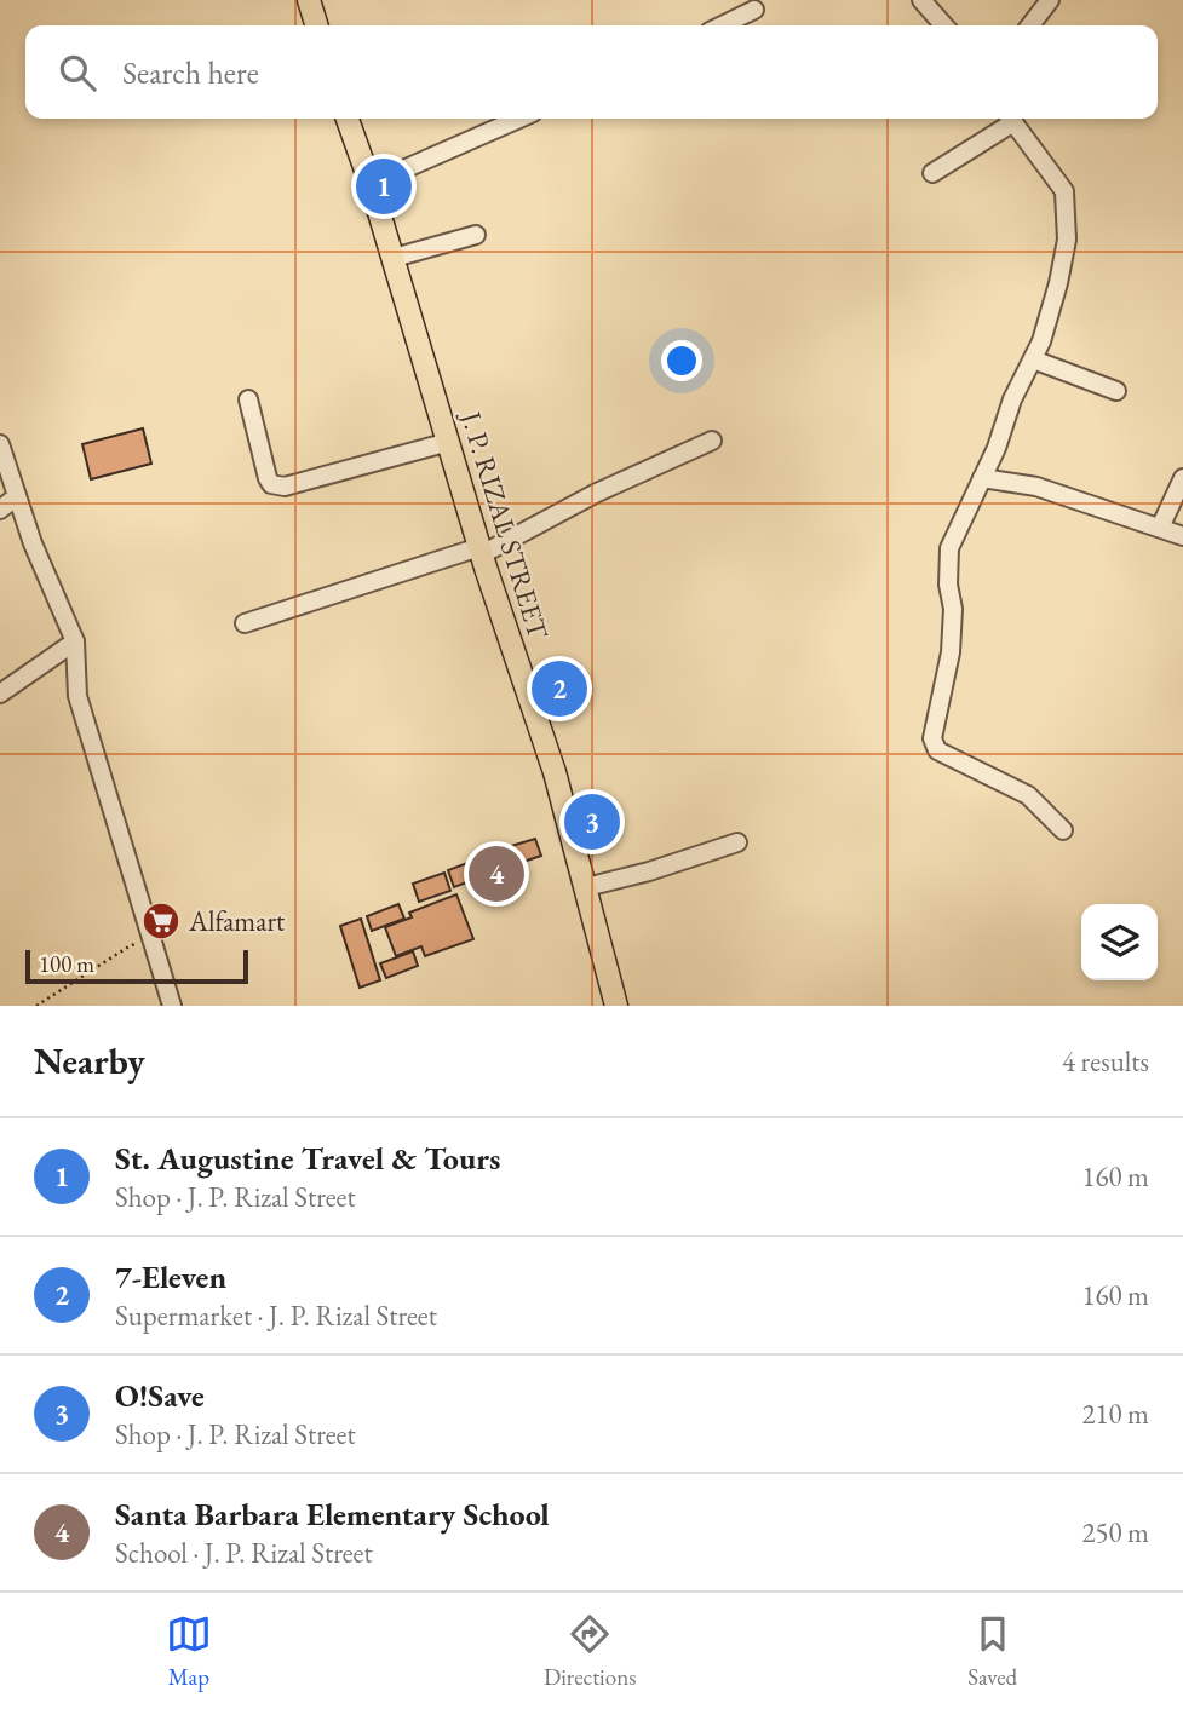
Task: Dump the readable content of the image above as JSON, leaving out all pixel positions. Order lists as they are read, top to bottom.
{
  "streets": {
    "main road": ["J. P. RIZAL STREET"]
  },
  "places": {
    "supermarket": ["Alfamart"]
  },
  "scale_bar": "100 m",
  "page": {
    "search": "Search here",
    "pins": [
      "1",
      "2",
      "3",
      "4"
    ],
    "scale": "100 m",
    "heading": ["Nearby", "4 results"],
    "list": [
      {
        "mark": "1",
        "name": "St. Augustine Travel & Tours",
        "note": "Shop · J. P. Rizal Street",
        "value": "160 m"
      },
      {
        "mark": "2",
        "name": "7-Eleven",
        "note": "Supermarket · J. P. Rizal Street",
        "value": "160 m"
      },
      {
        "mark": "3",
        "name": "O!Save",
        "note": "Shop · J. P. Rizal Street",
        "value": "210 m"
      },
      {
        "mark": "4",
        "name": "Santa Barbara Elementary School",
        "note": "School · J. P. Rizal Street",
        "value": "250 m"
      }
    ],
    "nav": ["Map", "Directions", "Saved"]
  }
}
